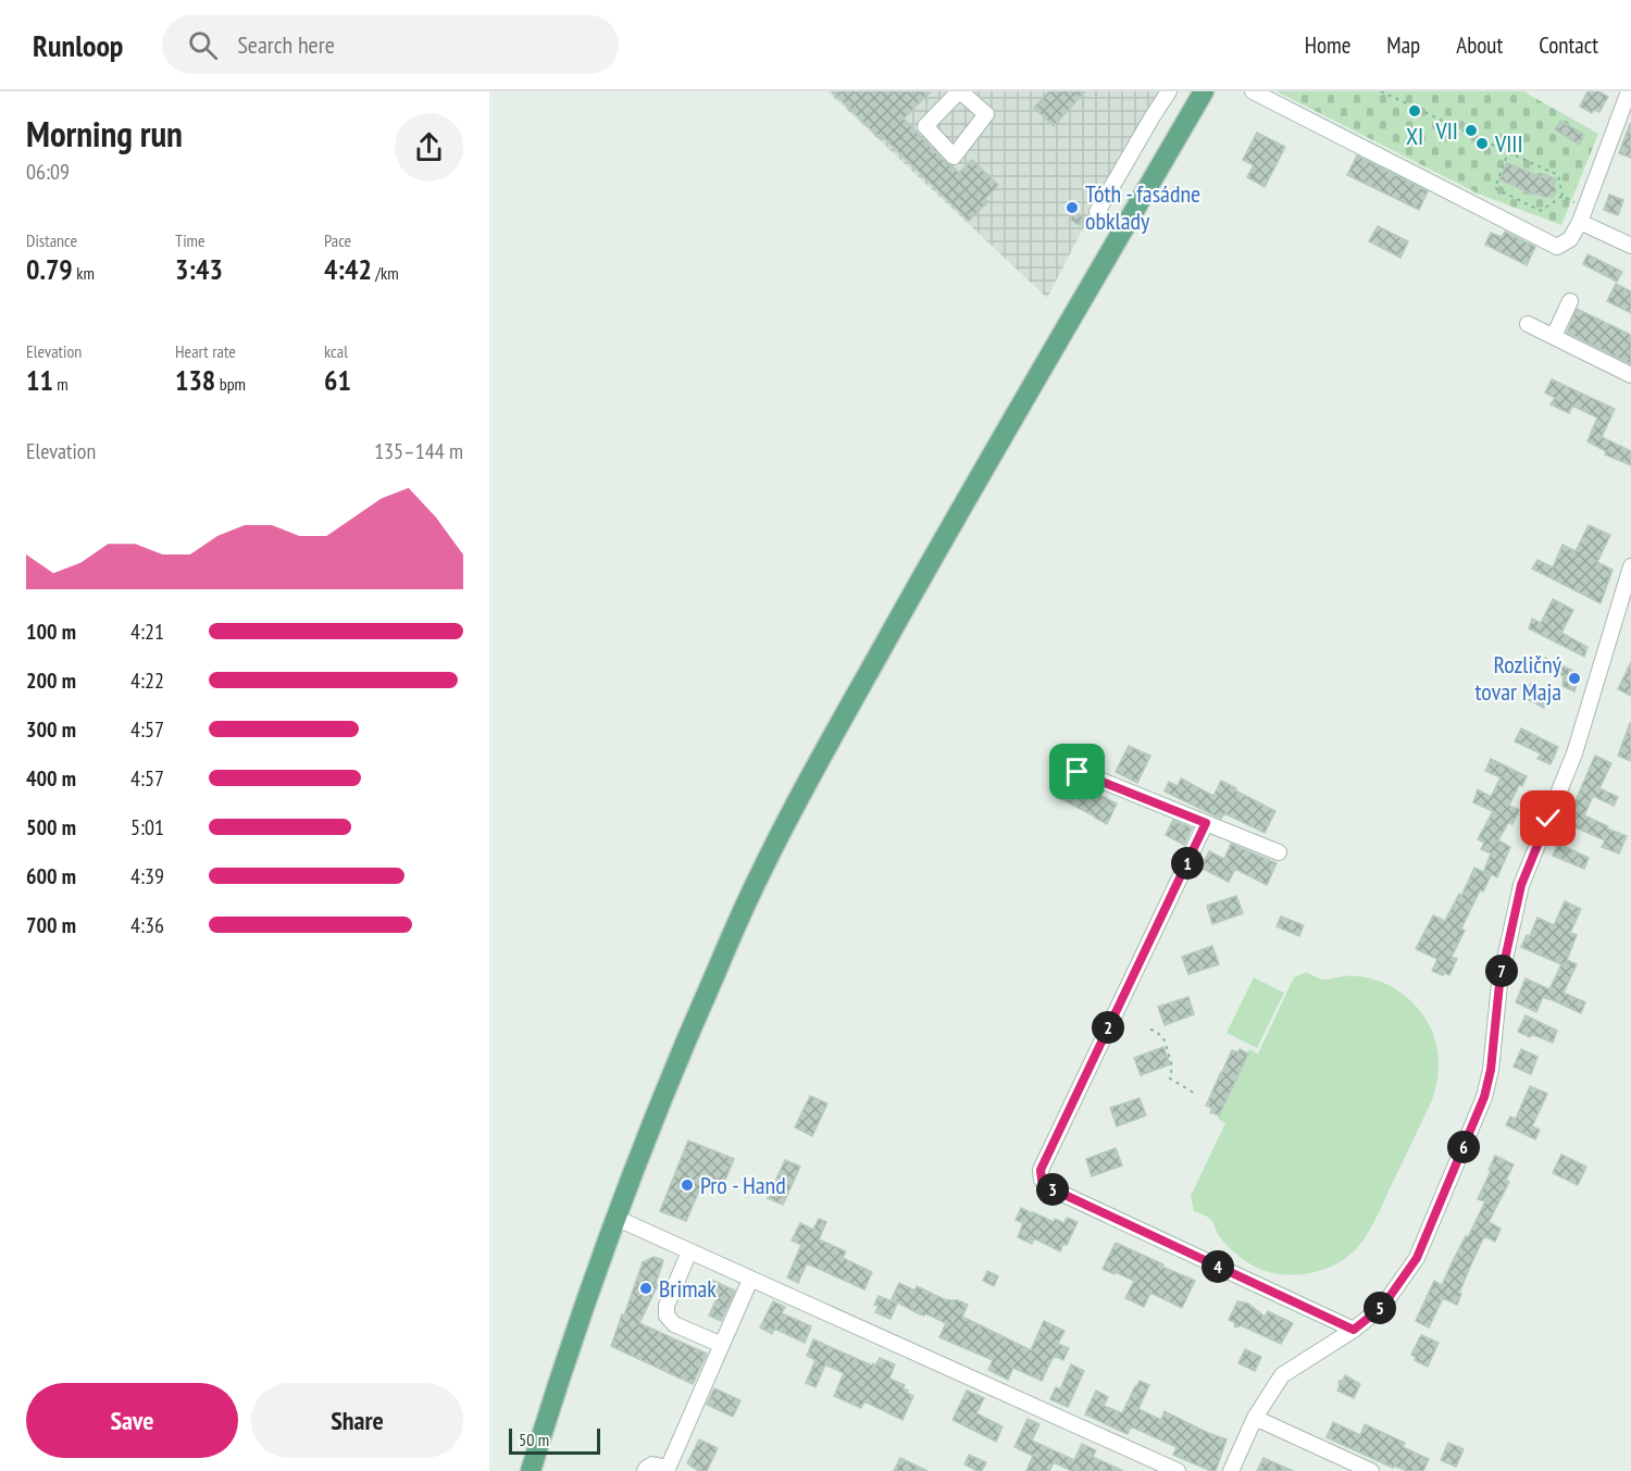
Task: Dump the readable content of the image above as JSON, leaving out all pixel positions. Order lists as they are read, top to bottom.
{
  "places": [
    "XI",
    "VII",
    "VIII",
    "Tóth - fasádne obklady",
    "Rozličný tovar Maja",
    "Pro - Hand",
    "Brimak"
  ],
  "scale_bar": "50 m",
  "page": {
    "header": "Runloop",
    "search": "Search here",
    "nav": [
      "Home",
      "Map",
      "About",
      "Contact"
    ],
    "heading": ["Morning run", "06:09"],
    "stats": [
      ["Distance", "0.79 km"],
      ["Time", "3:43"],
      ["Pace", "4:42 /km"],
      ["Elevation", "11 m"],
      ["Heart rate", "138 bpm"],
      ["kcal", "61"]
    ],
    "chart": ["Elevation", "135–144 m"],
    "list": [
      {
        "name": "100 m",
        "note": "4:21"
      },
      {
        "name": "200 m",
        "note": "4:22"
      },
      {
        "name": "300 m",
        "note": "4:57"
      },
      {
        "name": "400 m",
        "note": "4:57"
      },
      {
        "name": "500 m",
        "note": "5:01"
      },
      {
        "name": "600 m",
        "note": "4:39"
      },
      {
        "name": "700 m",
        "note": "4:36"
      }
    ],
    "pins": [
      "1",
      "7",
      "2",
      "6",
      "3",
      "4",
      "5"
    ],
    "buttons": ["Save", "Share"],
    "scale": "50 m"
  }
}
